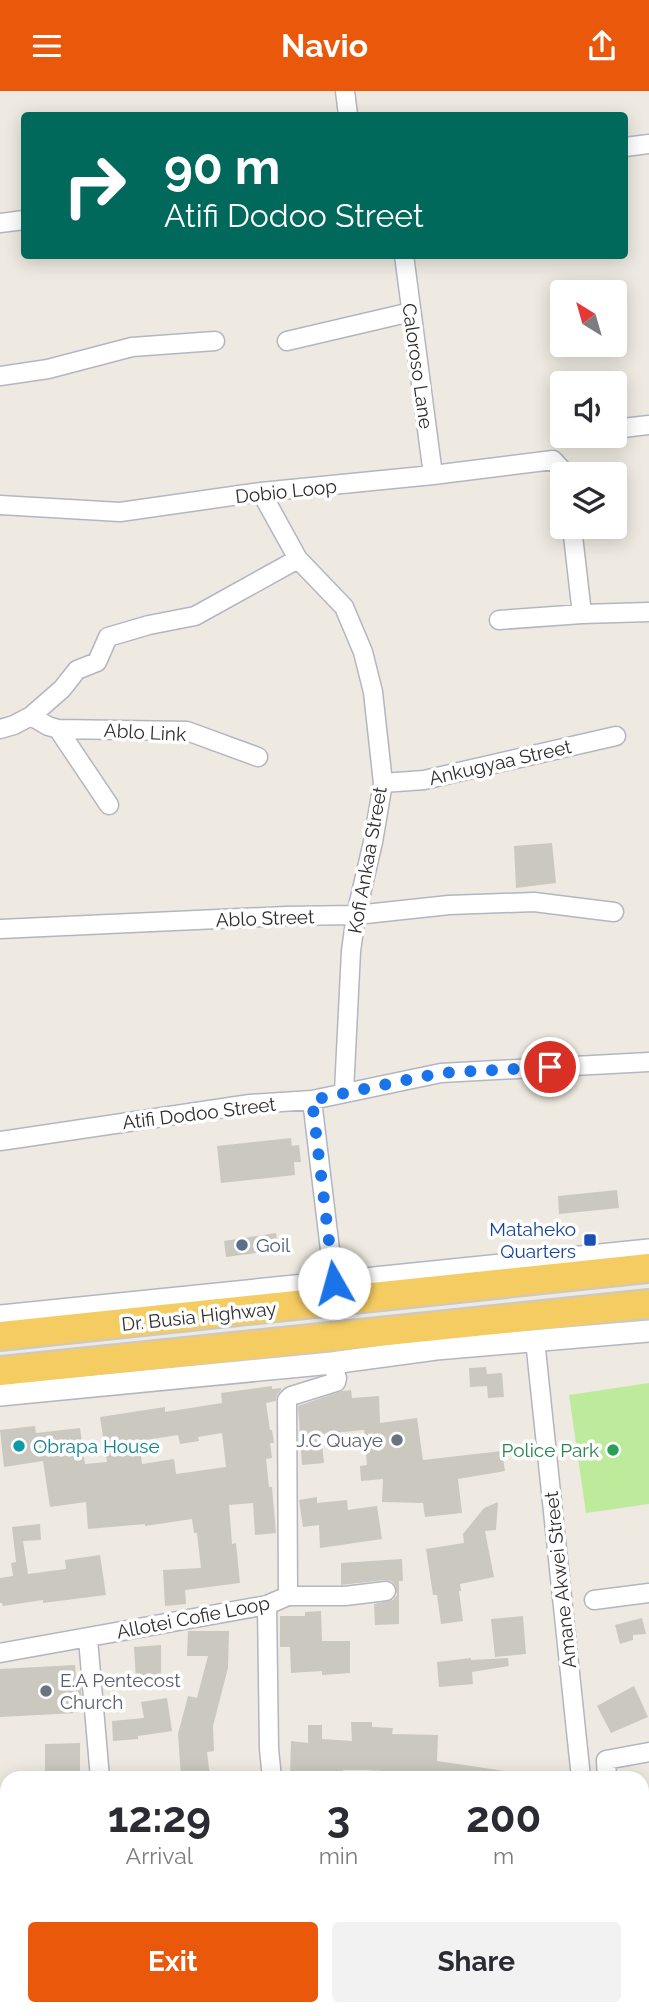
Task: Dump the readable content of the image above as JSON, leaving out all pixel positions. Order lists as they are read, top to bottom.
{
  "streets": {
    "highway": ["Dr. Busia Highway"],
    "street": [
      "Caloroso Lane",
      "Dobio Loop",
      "Ablo Link",
      "Ankugyaa Street",
      "Kofi Ankaa Street",
      "Ablo Street",
      "Atifi Dodoo Street",
      "Amane Akwei Street",
      "Allotei Cofie Loop"
    ]
  },
  "crossings": [
    ["Caloroso Lane", "Dobio Loop"],
    ["Dobio Loop", "Kofi Ankaa Street"],
    ["Ankugyaa Street", "Kofi Ankaa Street"],
    ["Kofi Ankaa Street", "Ablo Street"],
    ["Kofi Ankaa Street", "Atifi Dodoo Street"]
  ],
  "places": {
    "transit": ["Mataheko Quarters"],
    "other": [
      "Goil",
      "J.C Quaye",
      "Obrapa House",
      "Police Park",
      "E.A Pentecost Church"
    ]
  },
  "north": "top left",
  "page": {
    "header": "Navio",
    "turn": ["90 m", "Atifi Dodoo Street"],
    "eta": [
      "12:29",
      "Arrival",
      "3",
      "min",
      "200",
      "m"
    ],
    "buttons": ["Exit", "Share"]
  }
}
